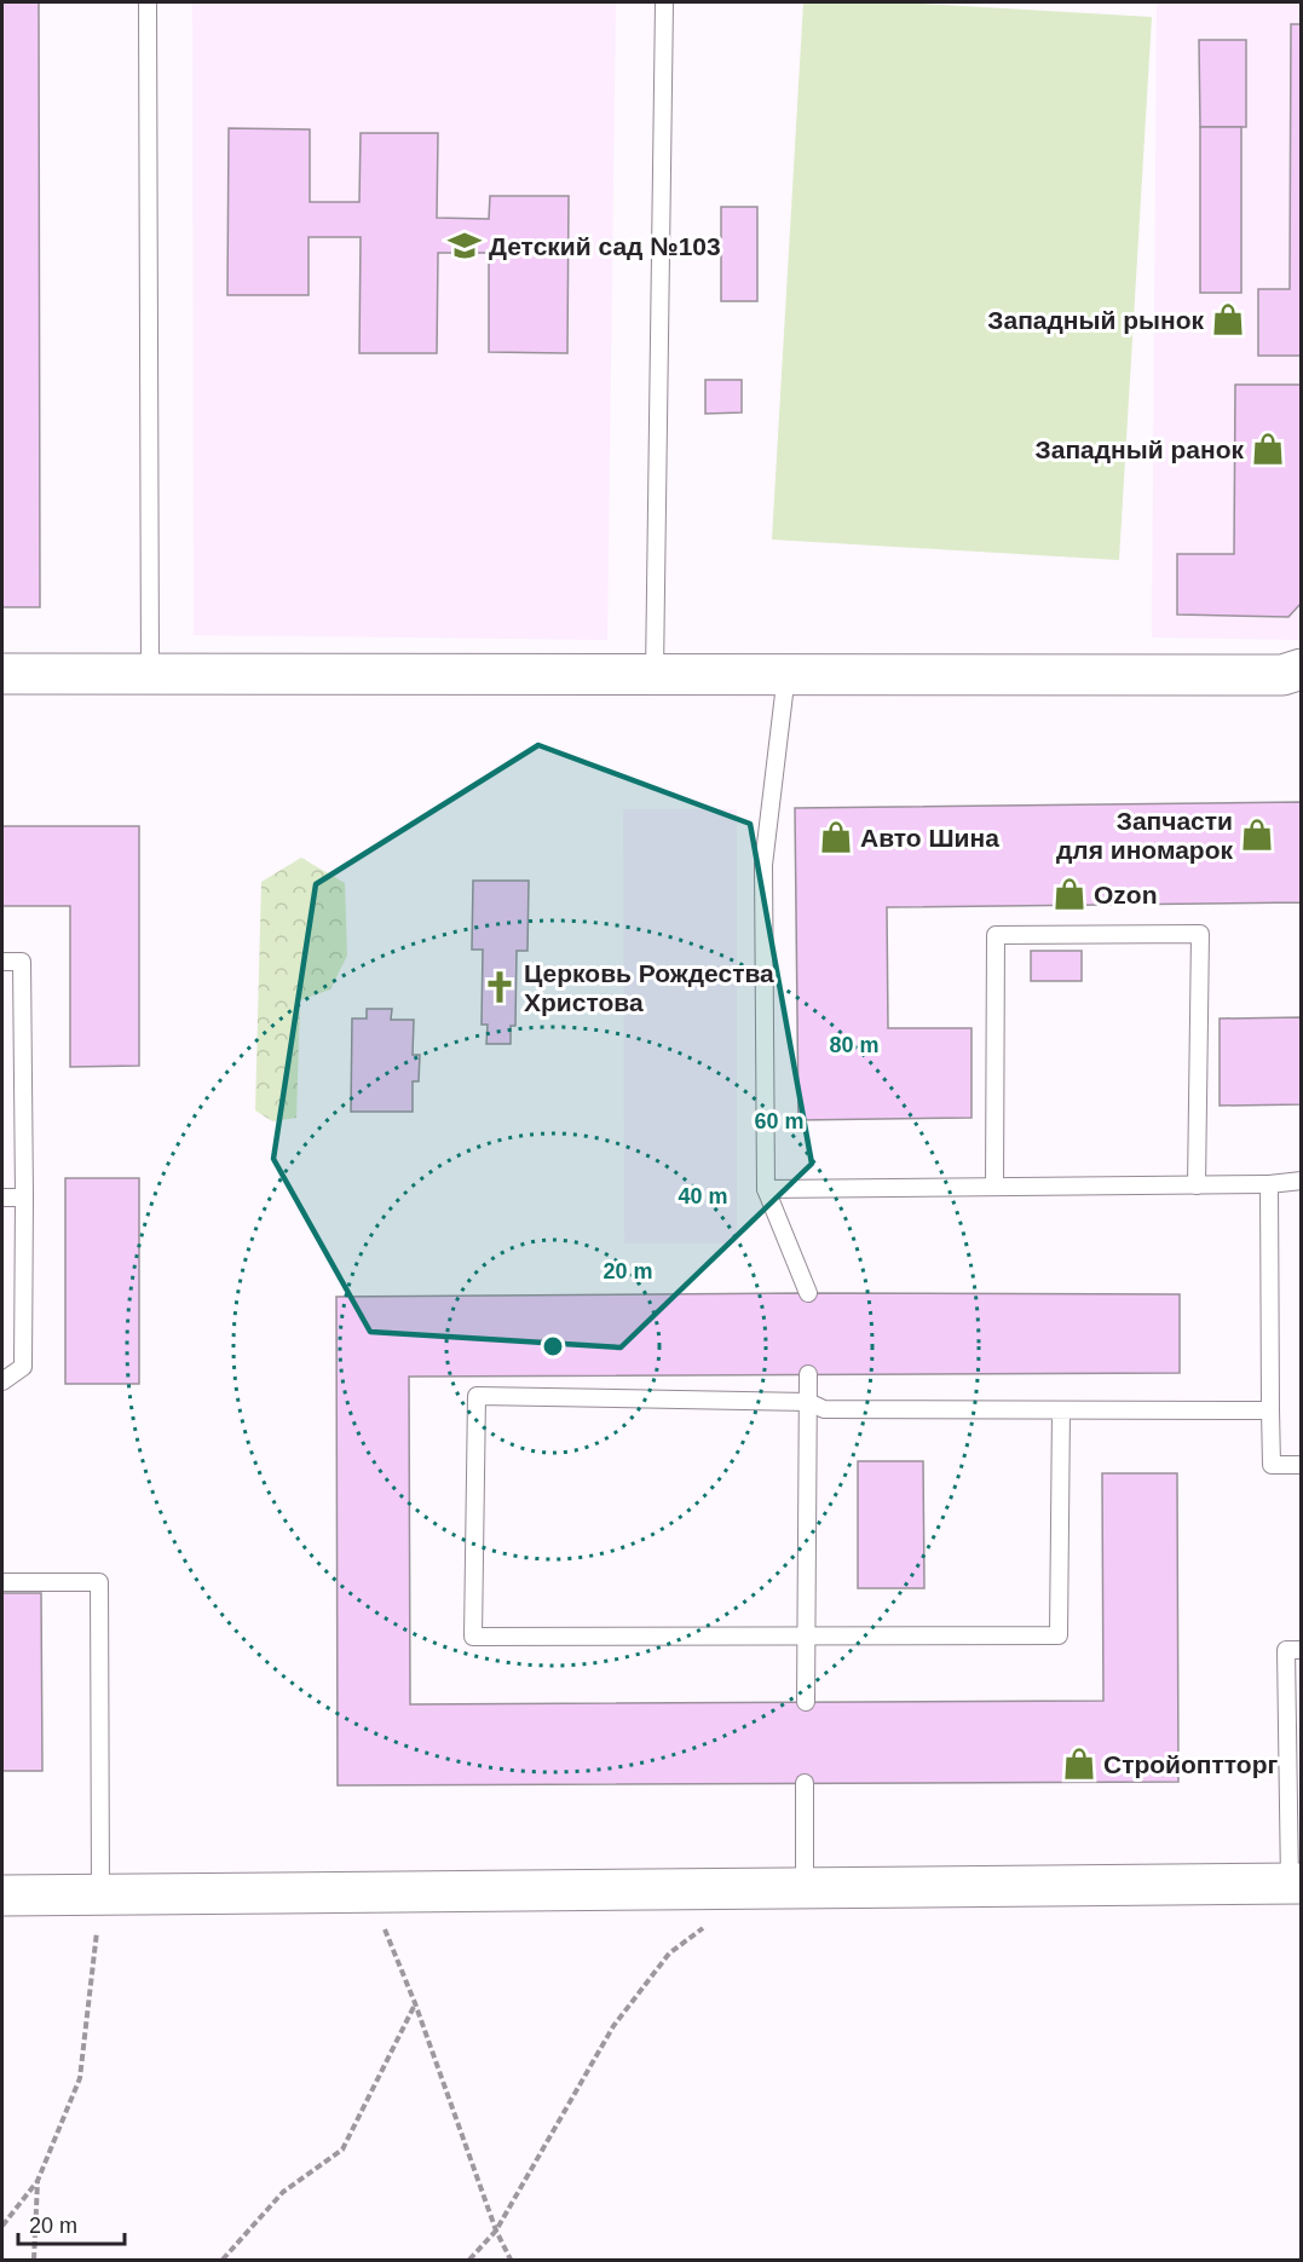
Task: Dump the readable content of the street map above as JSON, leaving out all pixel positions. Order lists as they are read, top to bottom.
{
  "places": {
    "school or university": ["Детский сад №103"],
    "shop": [
      "Западный рынок",
      "Западный ранок",
      "Запчасти для иномарок",
      "Авто Шина",
      "Ozon",
      "Стройоптторг"
    ],
    "church": ["Церковь Рождества Христова"]
  },
  "scale_bar": "20 m",
  "rings": [
    "80 m",
    "60 m",
    "40 m",
    "20 m"
  ]
}
